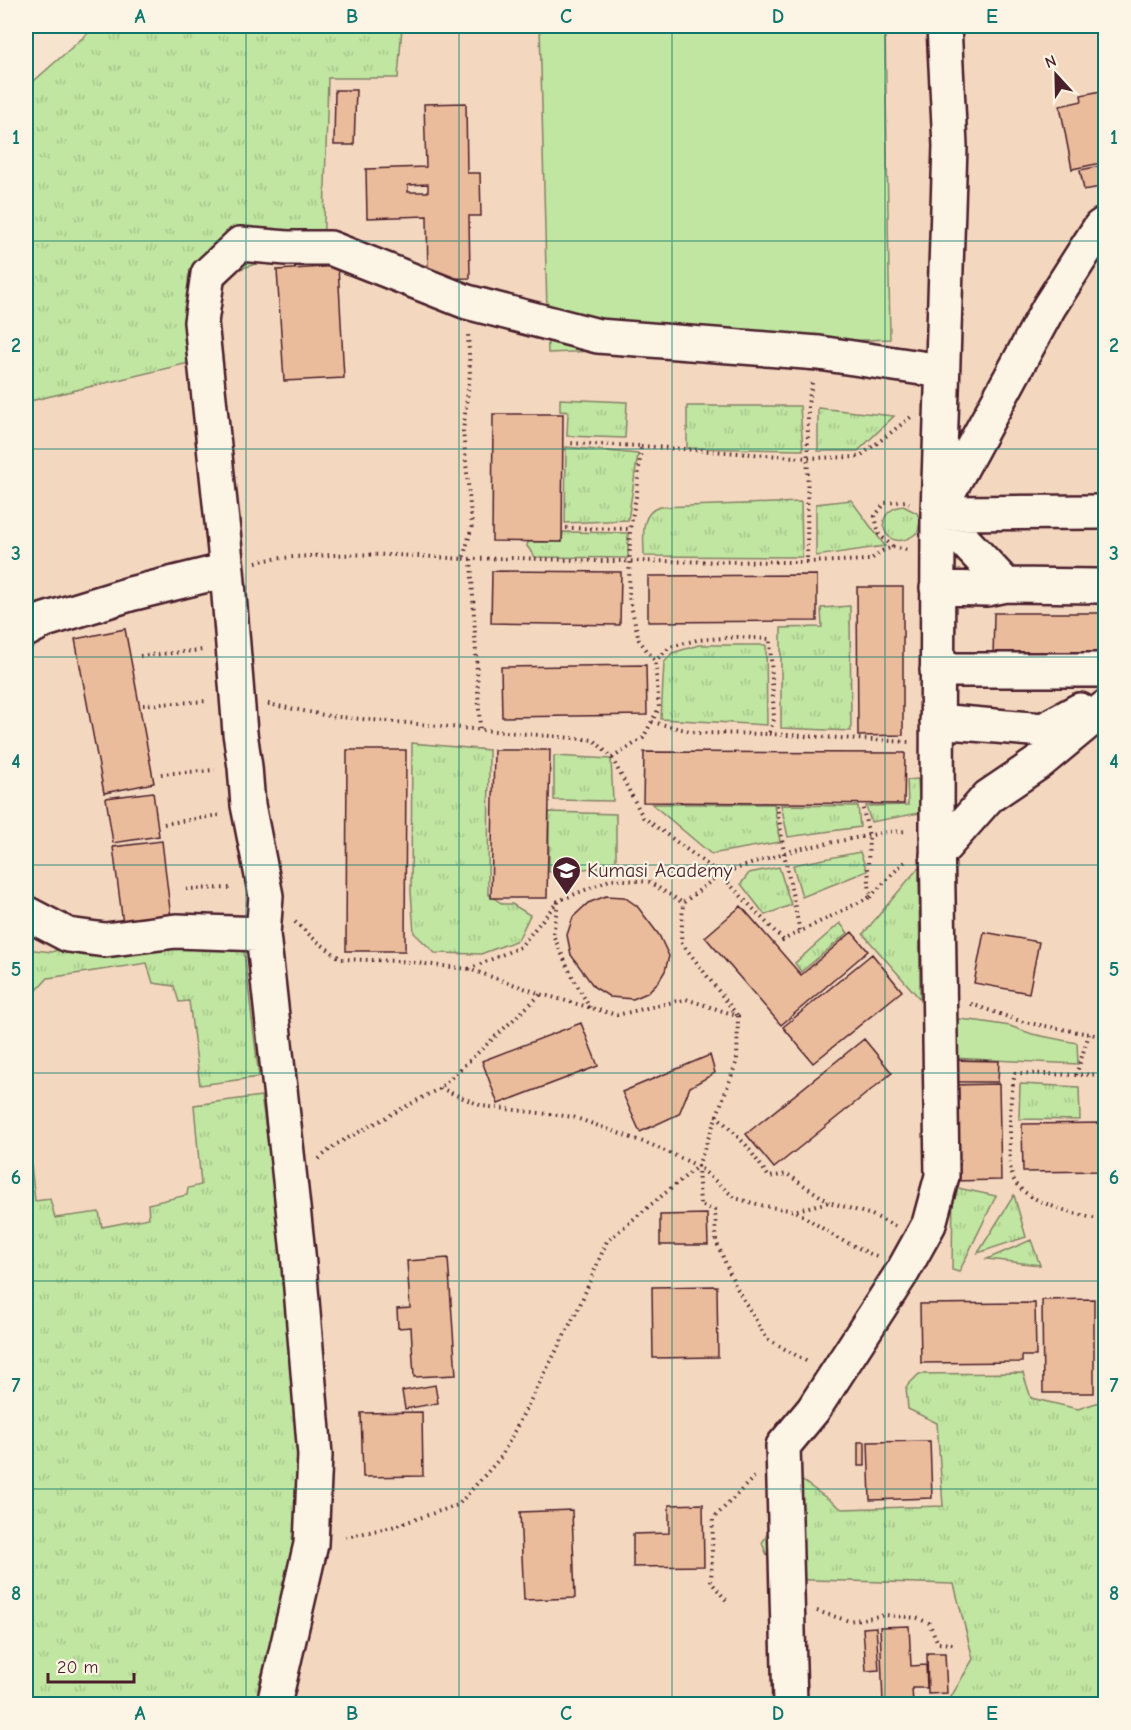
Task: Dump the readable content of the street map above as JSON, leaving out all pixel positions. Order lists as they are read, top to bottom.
{
  "places": {
    "school or university": ["Kumasi Academy"]
  },
  "scale_bar": "20 m",
  "north": "top",
  "grid": {
    "columns": [
      "A",
      "B",
      "C",
      "D",
      "E"
    ],
    "rows": [
      "1",
      "2",
      "3",
      "4",
      "5",
      "6",
      "7",
      "8"
    ]
  }
}
